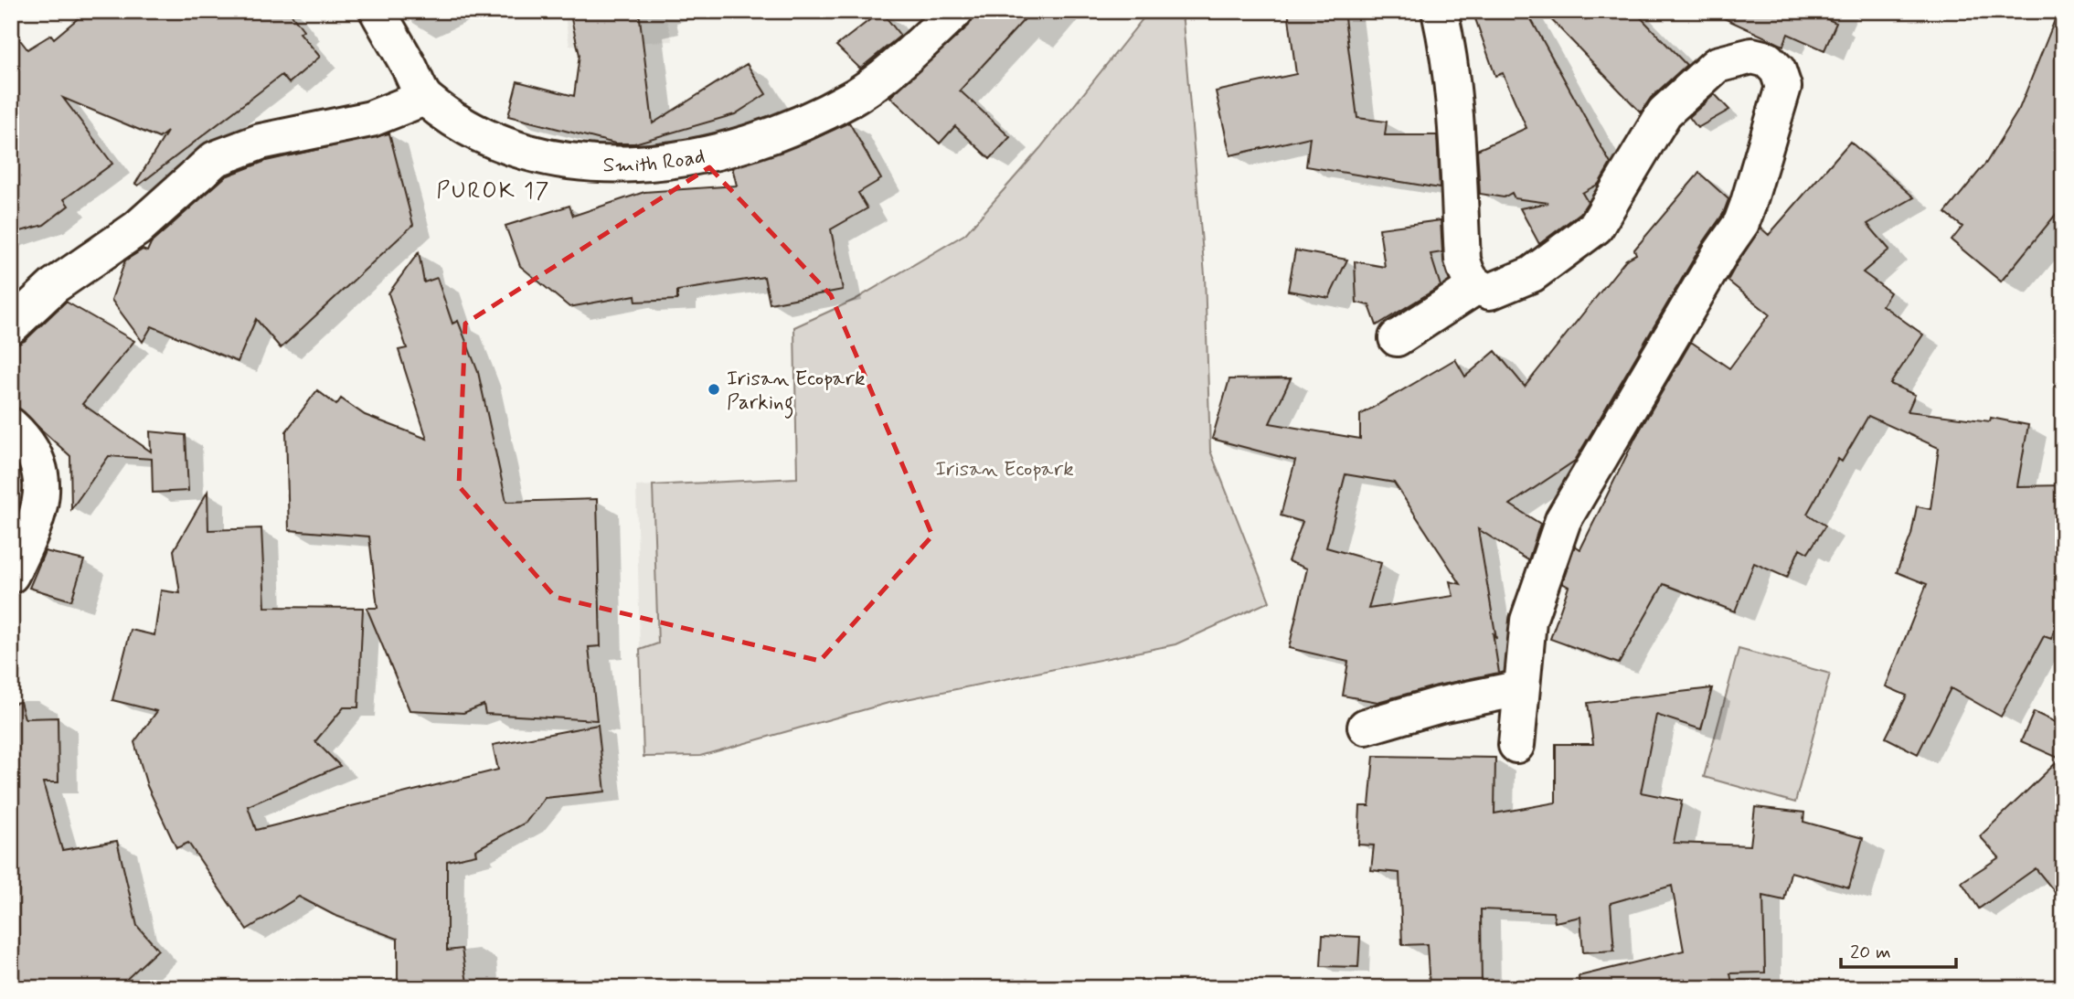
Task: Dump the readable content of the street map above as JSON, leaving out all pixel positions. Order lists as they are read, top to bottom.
{
  "streets": {
    "street": ["Smith Road"]
  },
  "districts": ["PUROK 17"],
  "parks": ["Irisan Ecopark"],
  "places": ["Irisan Ecopark Parking"],
  "scale_bar": "20 m"
}
